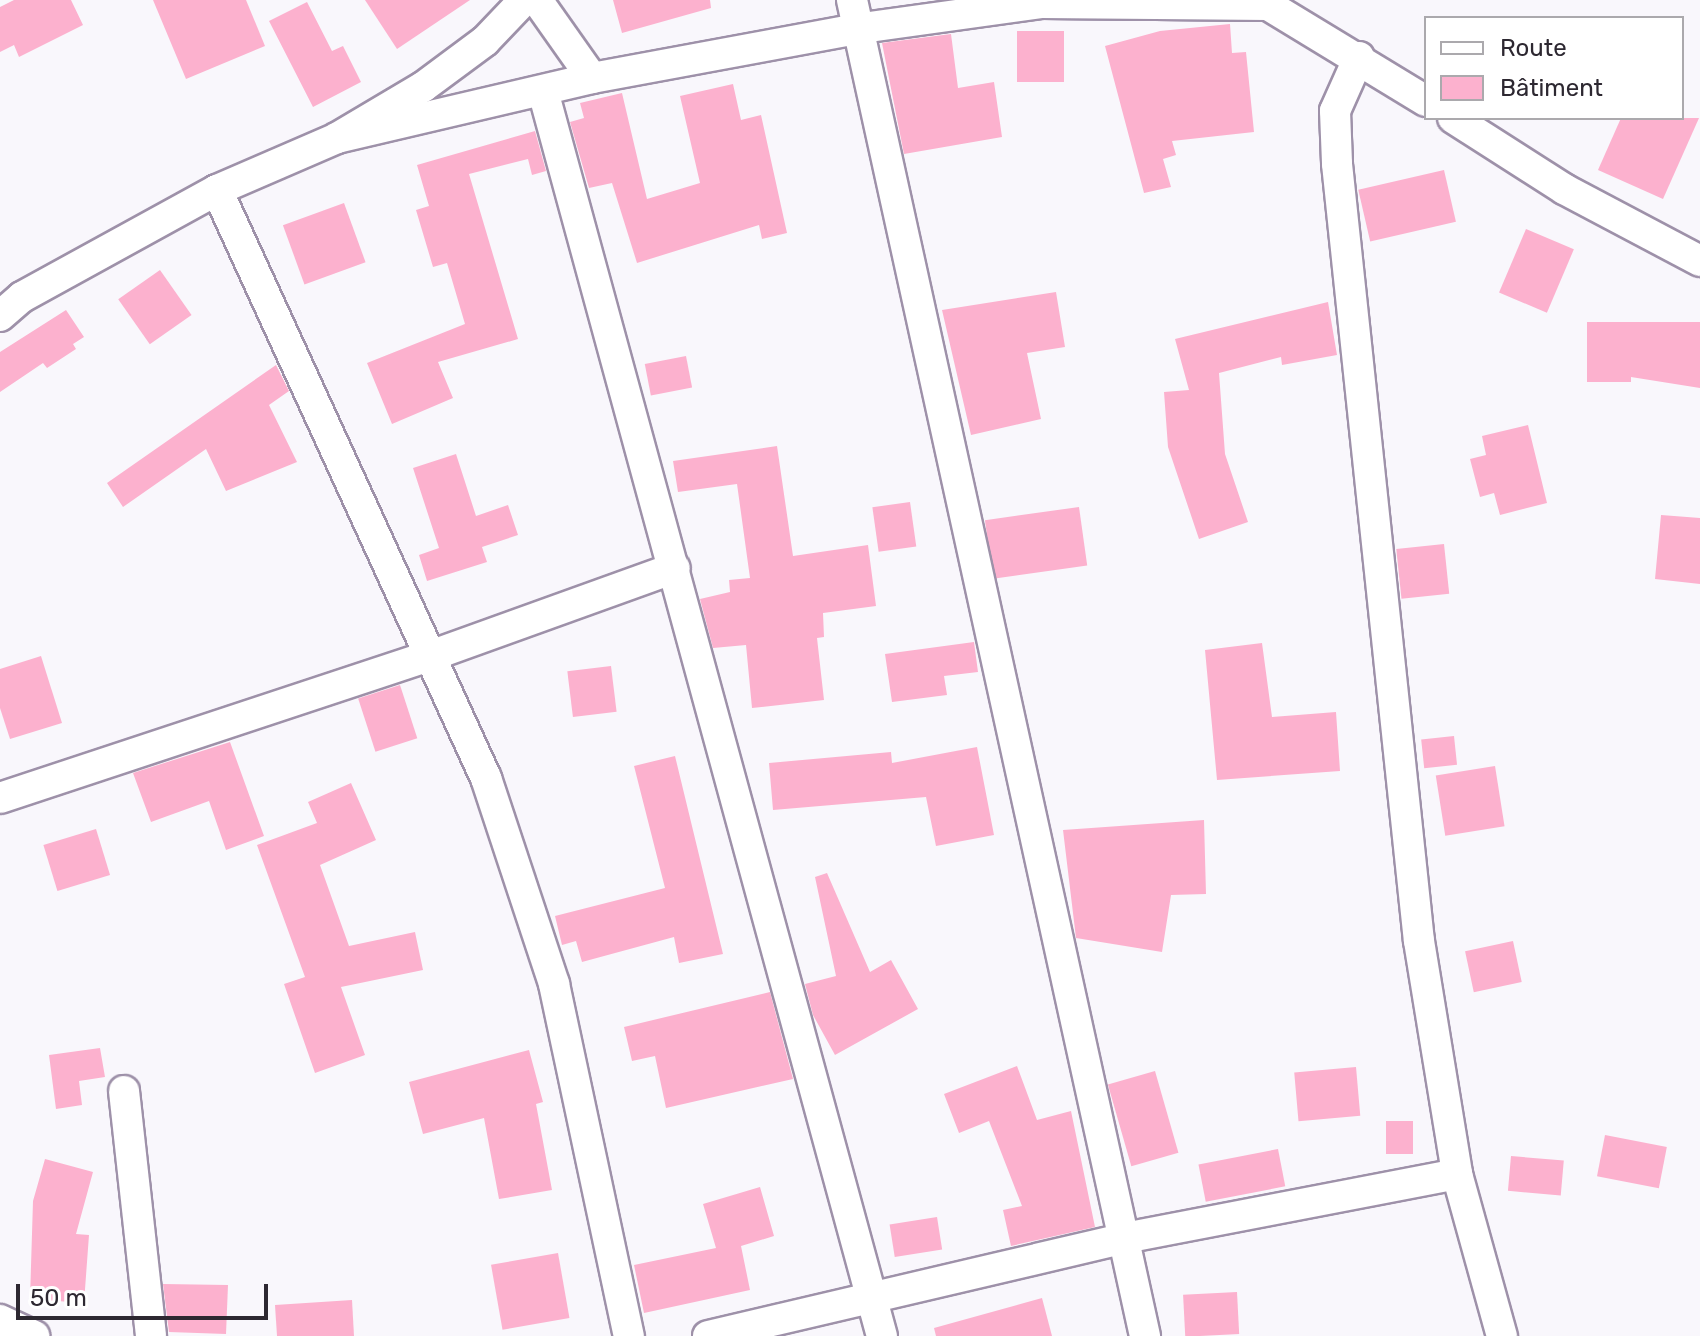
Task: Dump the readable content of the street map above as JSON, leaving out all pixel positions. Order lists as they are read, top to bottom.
{
  "legend": ["Route", "Bâtiment"],
  "scale_bar": "50 m"
}
